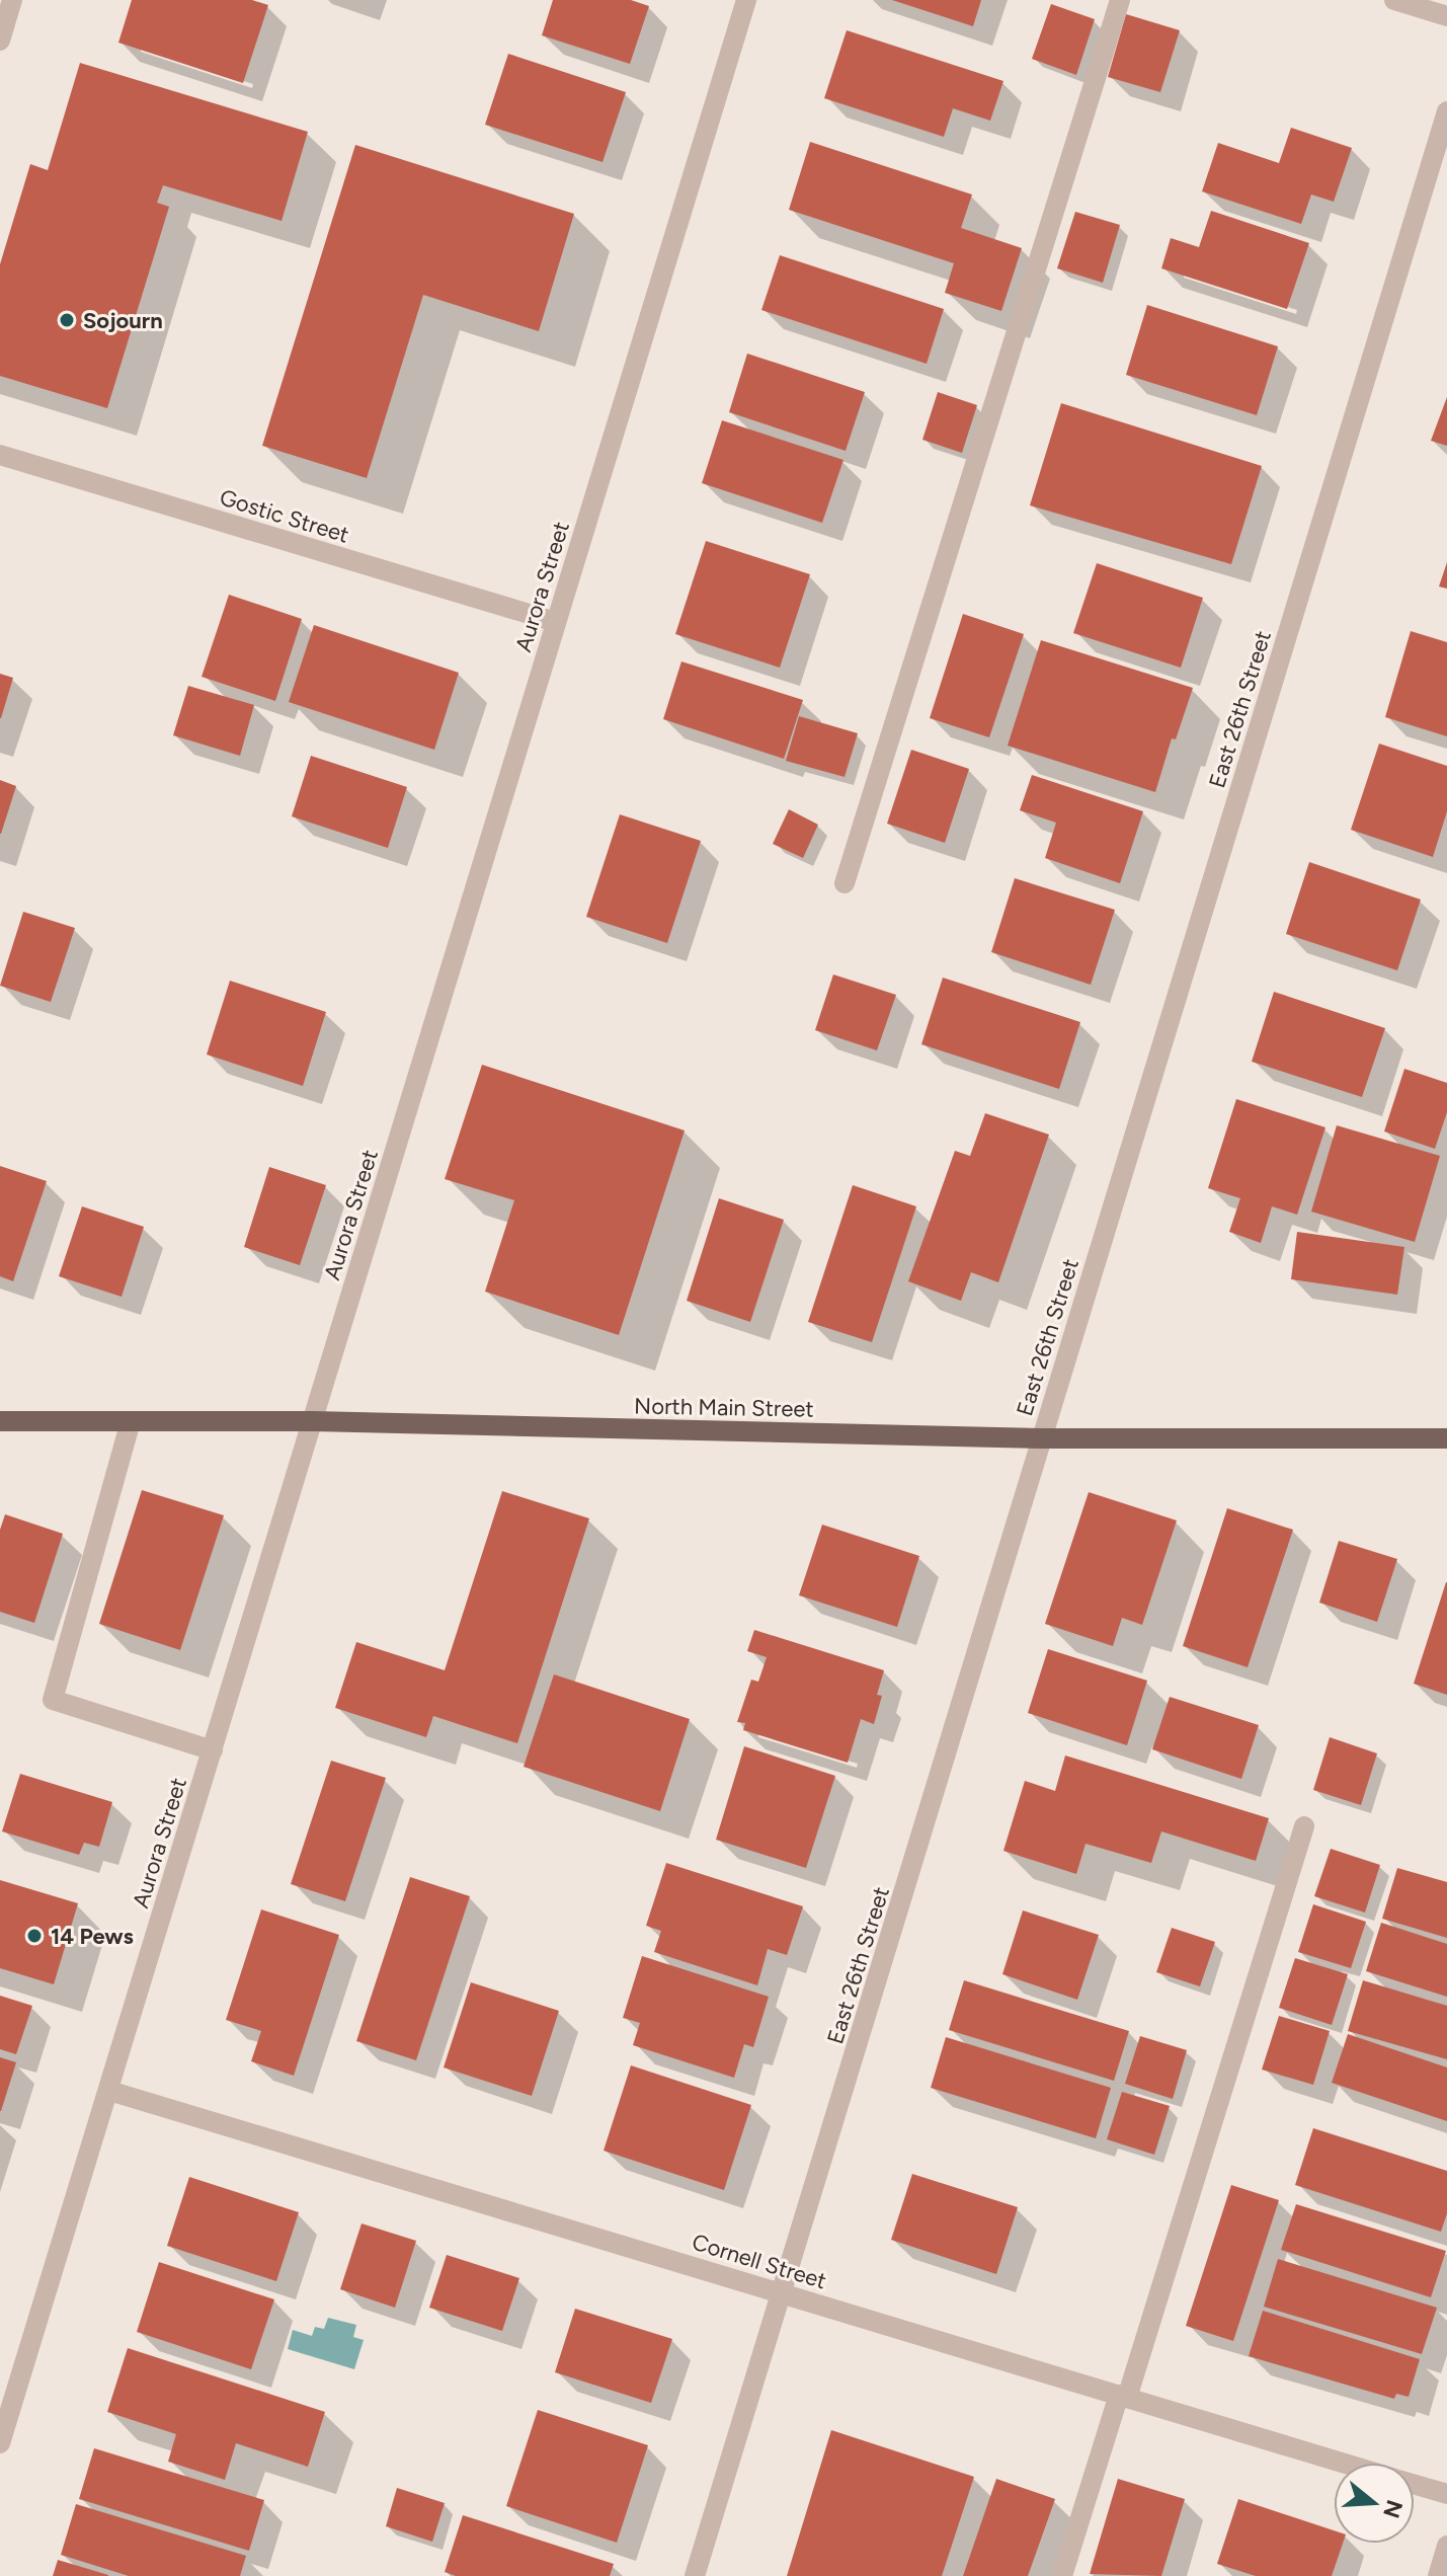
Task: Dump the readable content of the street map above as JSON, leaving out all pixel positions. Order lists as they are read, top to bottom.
{
  "streets": {
    "main road": ["North Main Street"],
    "street": [
      "Gostic Street",
      "Aurora Street",
      "East 26th Street",
      "Cornell Street"
    ]
  },
  "crossings": [
    ["Gostic Street", "Aurora Street"],
    ["Aurora Street", "North Main Street"],
    ["Aurora Street", "Cornell Street"],
    ["East 26th Street", "North Main Street"],
    ["East 26th Street", "Cornell Street"]
  ],
  "places": ["Sojourn", "14 Pews"],
  "north": "right"
}
